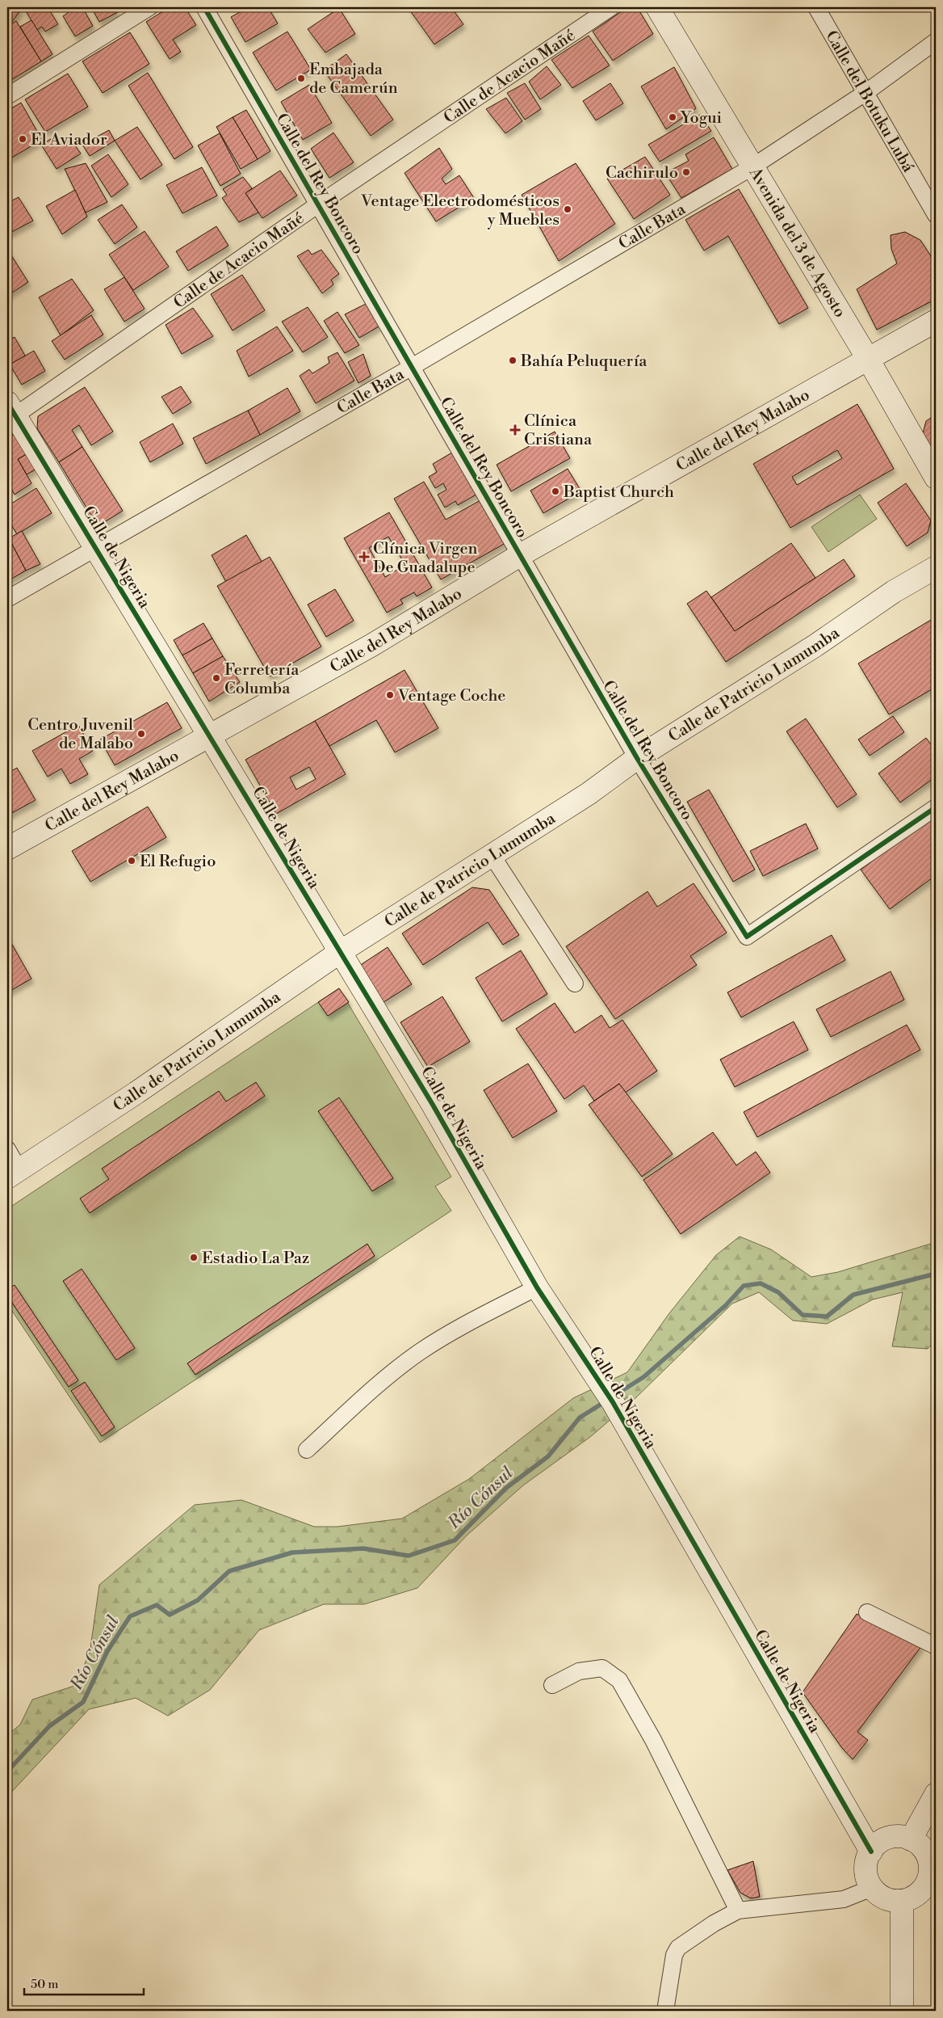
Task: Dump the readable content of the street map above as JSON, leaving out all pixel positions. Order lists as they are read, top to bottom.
{
  "streets": {
    "street": [
      "Calle de Acacio Mañé",
      "Calle del Botuku Lubá",
      "Calle del Rey Boncoro",
      "Calle Bata",
      "Avenida del 3 de Agosto",
      "Calle del Rey Malabo",
      "Calle de Nigeria",
      "Calle de Patricio Lumumba"
    ]
  },
  "crossings": [
    ["Calle de Acacio Mañé", "Calle del Rey Boncoro"],
    ["Calle de Acacio Mañé", "Calle de Nigeria"],
    ["Calle del Botuku Lubá", "Calle Bata"],
    ["Calle del Rey Boncoro", "Calle Bata"],
    ["Calle del Rey Boncoro", "Calle del Rey Malabo"],
    ["Calle del Rey Boncoro", "Calle de Patricio Lumumba"],
    ["Calle Bata", "Avenida del 3 de Agosto"],
    ["Calle Bata", "Calle de Nigeria"],
    ["Avenida del 3 de Agosto", "Calle del Rey Malabo"],
    ["Calle del Rey Malabo", "Calle de Nigeria"],
    ["Calle de Nigeria", "Calle de Patricio Lumumba"]
  ],
  "water": ["Río Cónsul"],
  "places": {
    "other": [
      "Embajada de Camerún",
      "Yogui",
      "El Aviador",
      "Cachirulo",
      "Ventage Electrodomésticos y Muebles",
      "Bahía Peluquería",
      "Baptist Church",
      "Ferretería Columba",
      "Ventage Coche",
      "Centro Juvenil de Malabo",
      "El Refugio",
      "Estadio La Paz"
    ],
    "health": ["Clínica Cristiana", "Clínica Virgen De Guadalupe"]
  },
  "scale_bar": "50 m"
}
